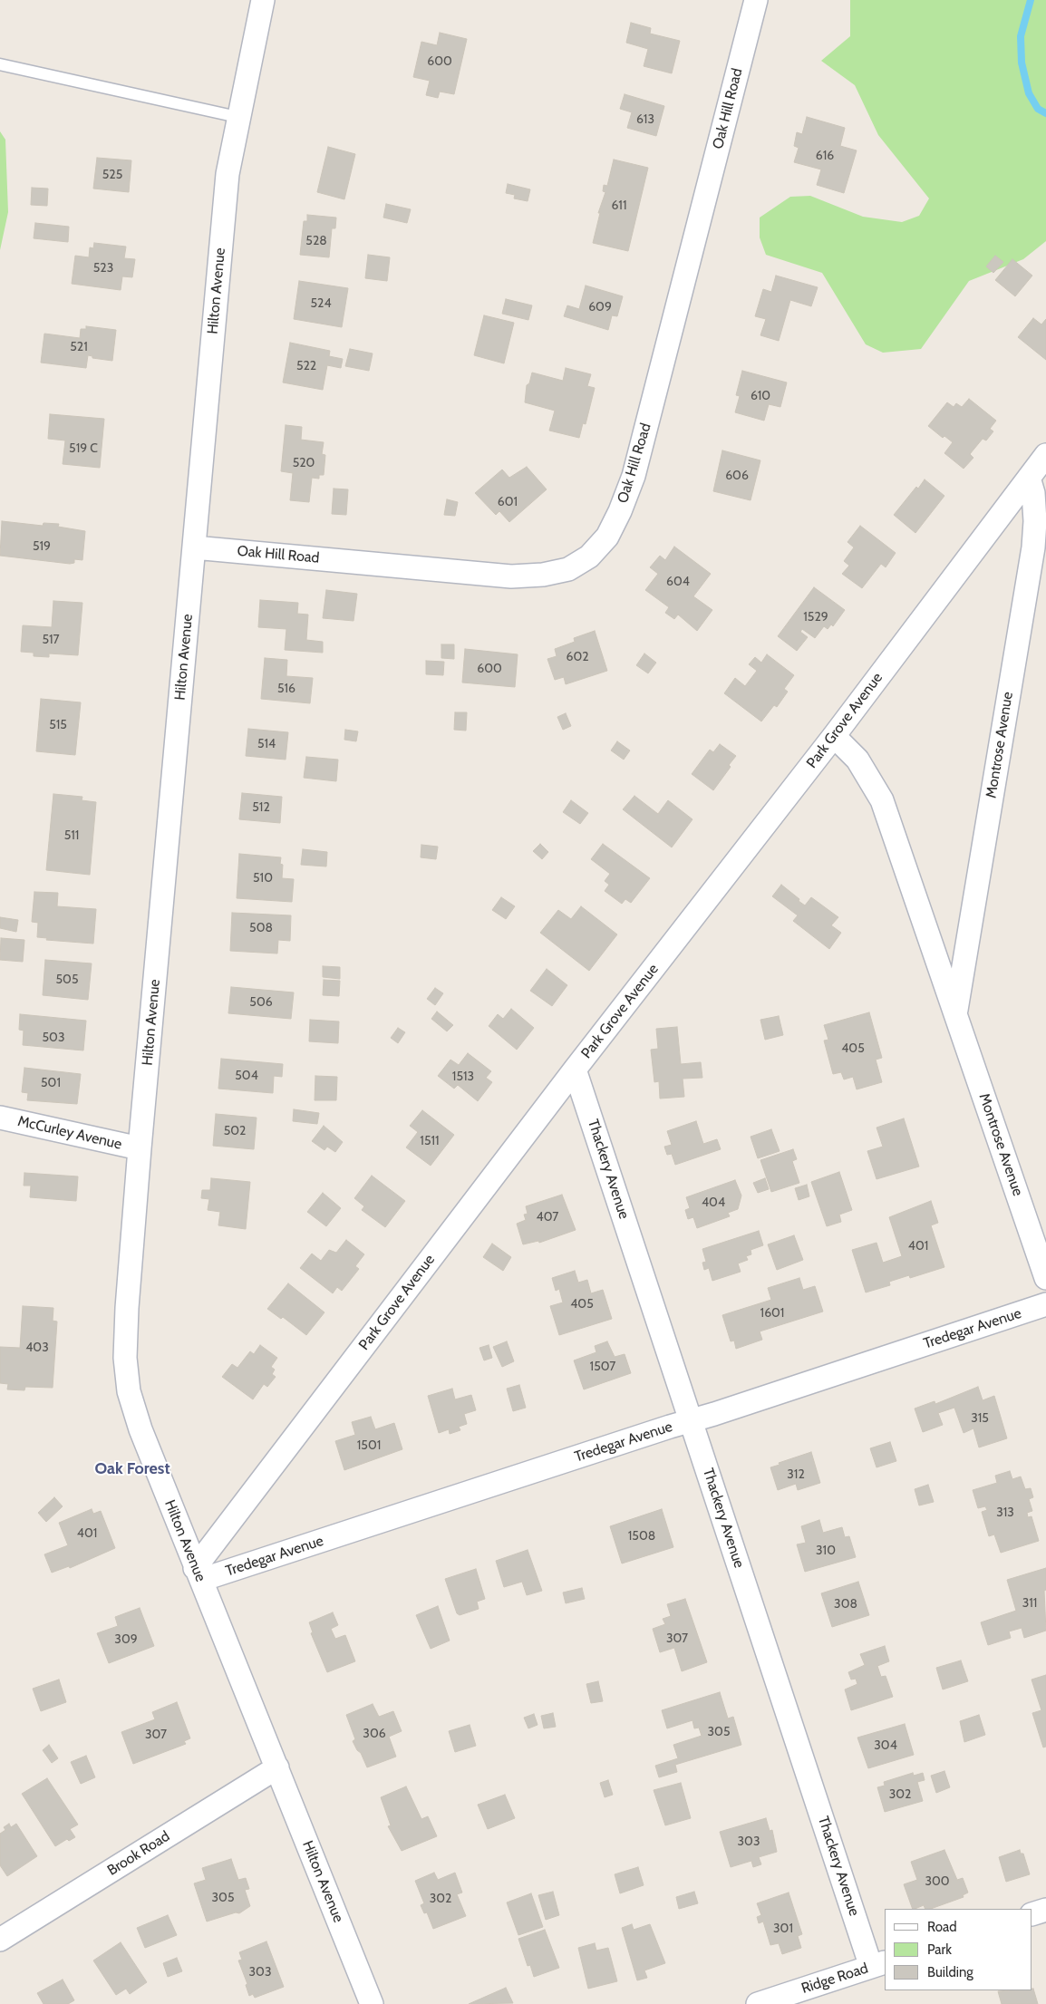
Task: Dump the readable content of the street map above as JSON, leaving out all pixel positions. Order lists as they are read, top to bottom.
{
  "streets": {
    "street": [
      "Oak Hill Road",
      "Hilton Avenue",
      "Park Grove Avenue",
      "Montrose Avenue",
      "McCurley Avenue",
      "Thackery Avenue",
      "Tredegar Avenue",
      "Brook Road",
      "Ridge Road"
    ]
  },
  "crossings": [
    ["Oak Hill Road", "Hilton Avenue"],
    ["Hilton Avenue", "Park Grove Avenue"],
    ["Hilton Avenue", "McCurley Avenue"],
    ["Hilton Avenue", "Tredegar Avenue"],
    ["Hilton Avenue", "Brook Road"],
    ["Park Grove Avenue", "Montrose Avenue"],
    ["Park Grove Avenue", "Thackery Avenue"],
    ["Park Grove Avenue", "Tredegar Avenue"],
    ["Thackery Avenue", "Tredegar Avenue"],
    ["Thackery Avenue", "Ridge Road"]
  ],
  "districts": ["Oak Forest"],
  "house_numbers": [
    "600",
    "613",
    "616",
    "525",
    "611",
    "528",
    "523",
    "524",
    "609",
    "521",
    "522",
    "610",
    "519 C",
    "520",
    "606",
    "601",
    "519",
    "604",
    "1529",
    "517",
    "602",
    "600",
    "516",
    "515",
    "514",
    "512",
    "511",
    "510",
    "508",
    "505",
    "506",
    "503",
    "405",
    "504",
    "1513",
    "501",
    "502",
    "1511",
    "404",
    "407",
    "401",
    "405",
    "1601",
    "403",
    "1507",
    "315",
    "1501",
    "312",
    "313",
    "401",
    "1508",
    "310",
    "311",
    "308",
    "307",
    "309",
    "305",
    "306",
    "307",
    "304",
    "302",
    "303",
    "300",
    "305",
    "302",
    "301",
    "303"
  ],
  "legend": ["Road", "Park", "Building"]
}
